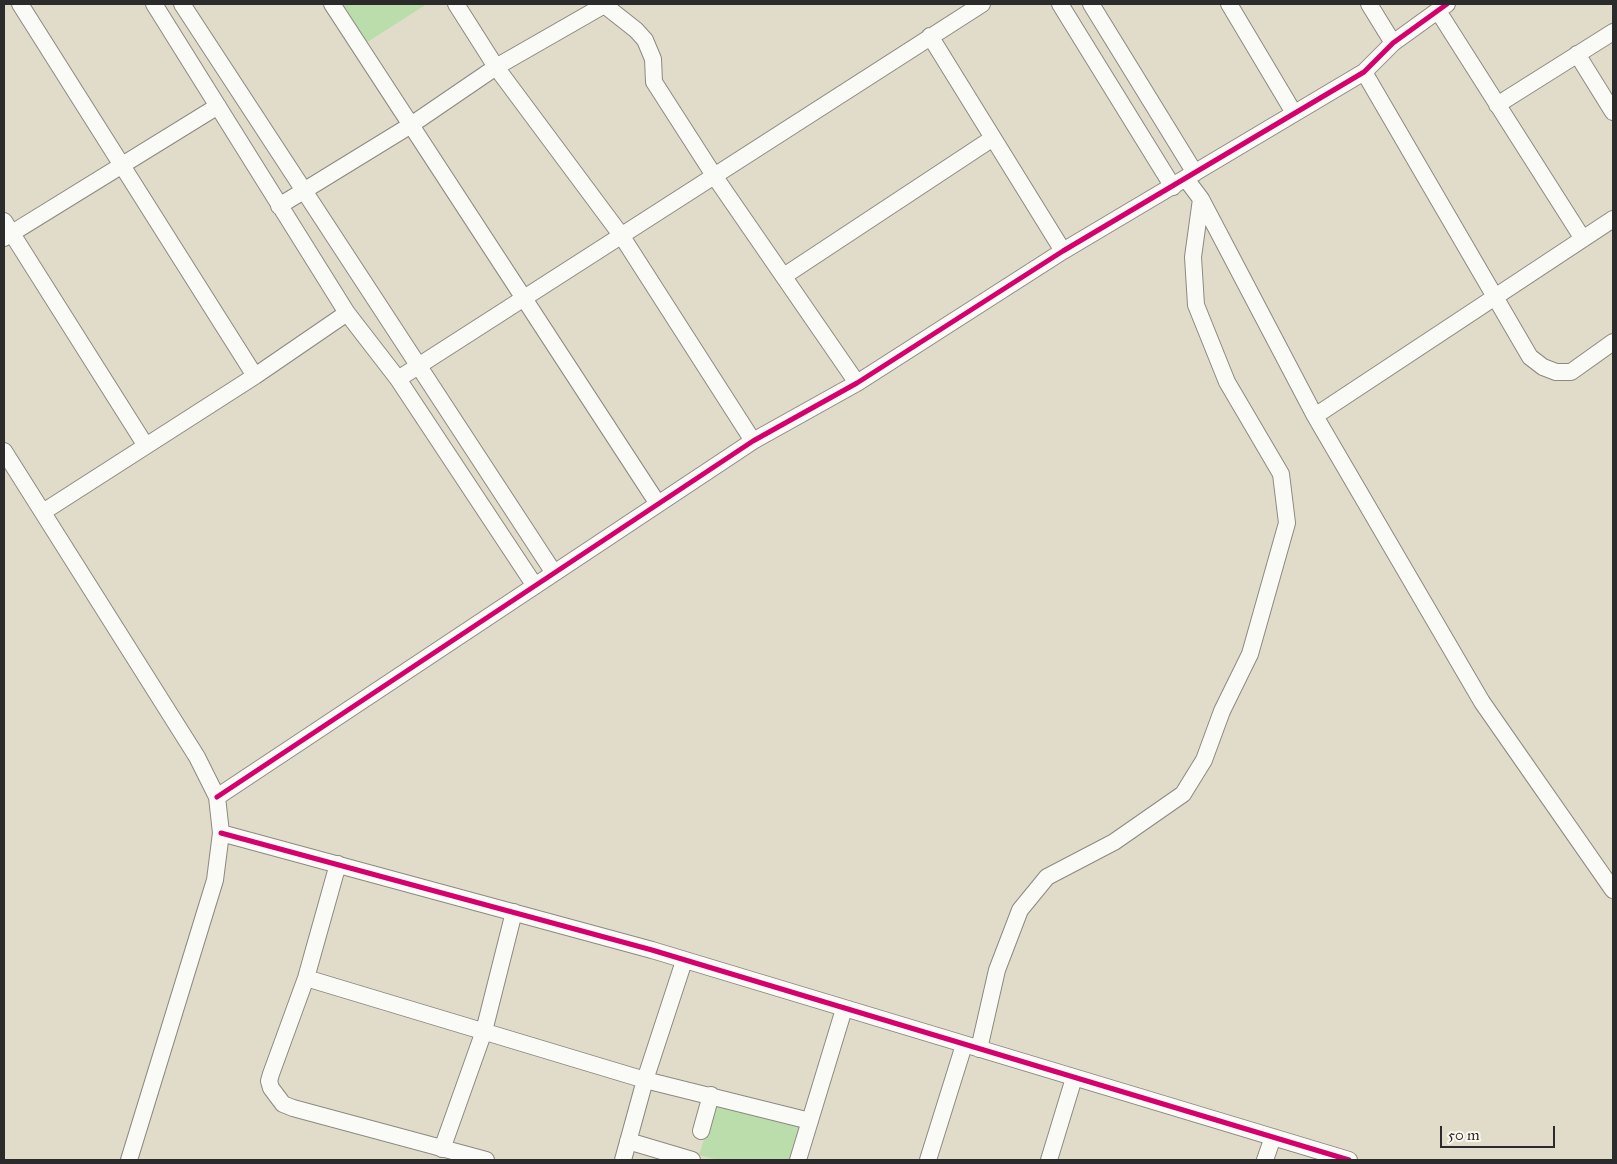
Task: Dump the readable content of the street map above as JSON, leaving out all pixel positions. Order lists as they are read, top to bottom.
{
  "scale_bar": "50 m"
}
